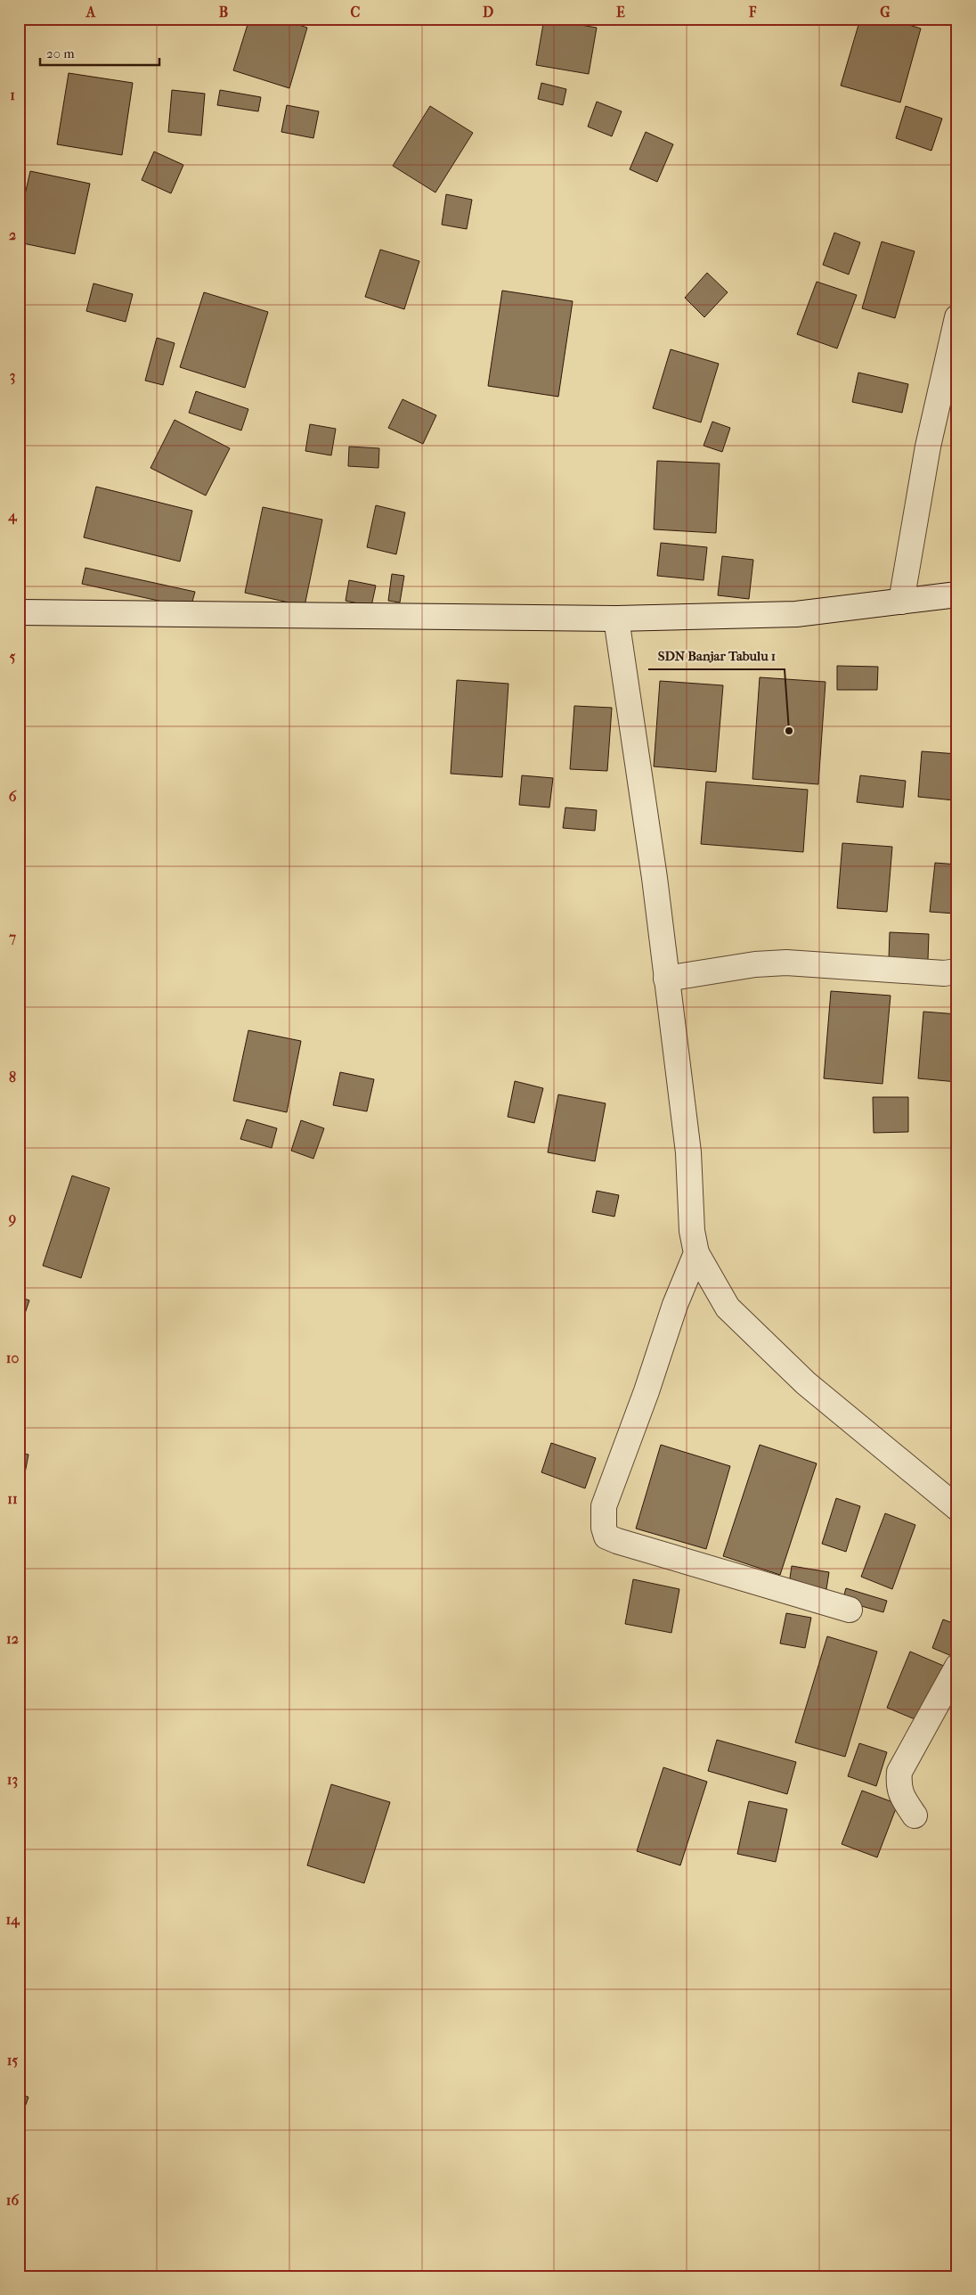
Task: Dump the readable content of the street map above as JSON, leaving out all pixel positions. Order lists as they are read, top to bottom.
{
  "places": ["SDN Banjar Tabulu 1"],
  "scale_bar": "20 m",
  "grid": {
    "columns": [
      "A",
      "B",
      "C",
      "D",
      "E",
      "F",
      "G"
    ],
    "rows": [
      "1",
      "2",
      "3",
      "4",
      "5",
      "6",
      "7",
      "8",
      "9",
      "10",
      "11",
      "12",
      "13",
      "14",
      "15",
      "16"
    ]
  }
}
